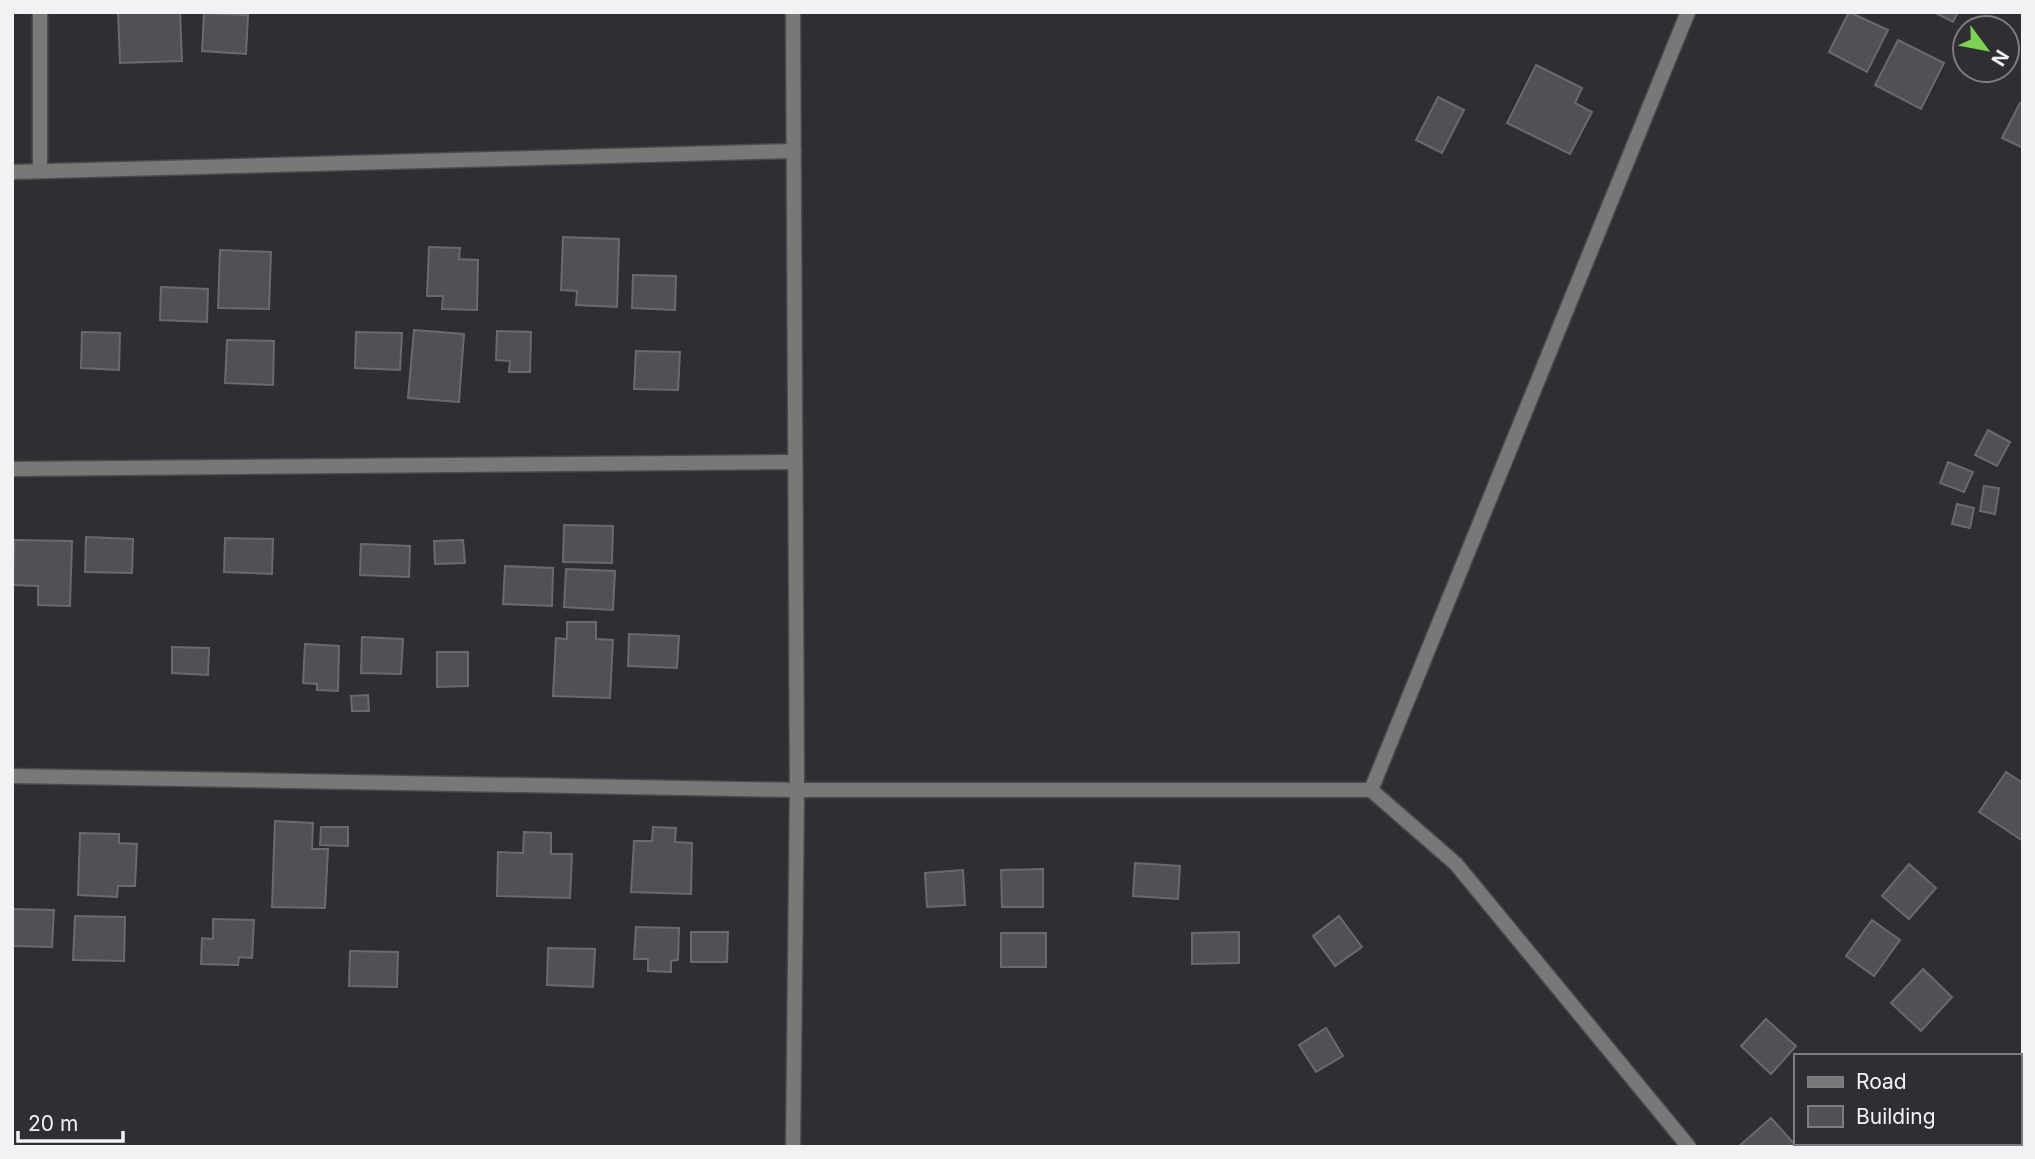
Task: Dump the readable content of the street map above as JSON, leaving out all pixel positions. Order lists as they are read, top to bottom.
{
  "legend": ["Road", "Building"],
  "scale_bar": "20 m",
  "north": "bottom right"
}
